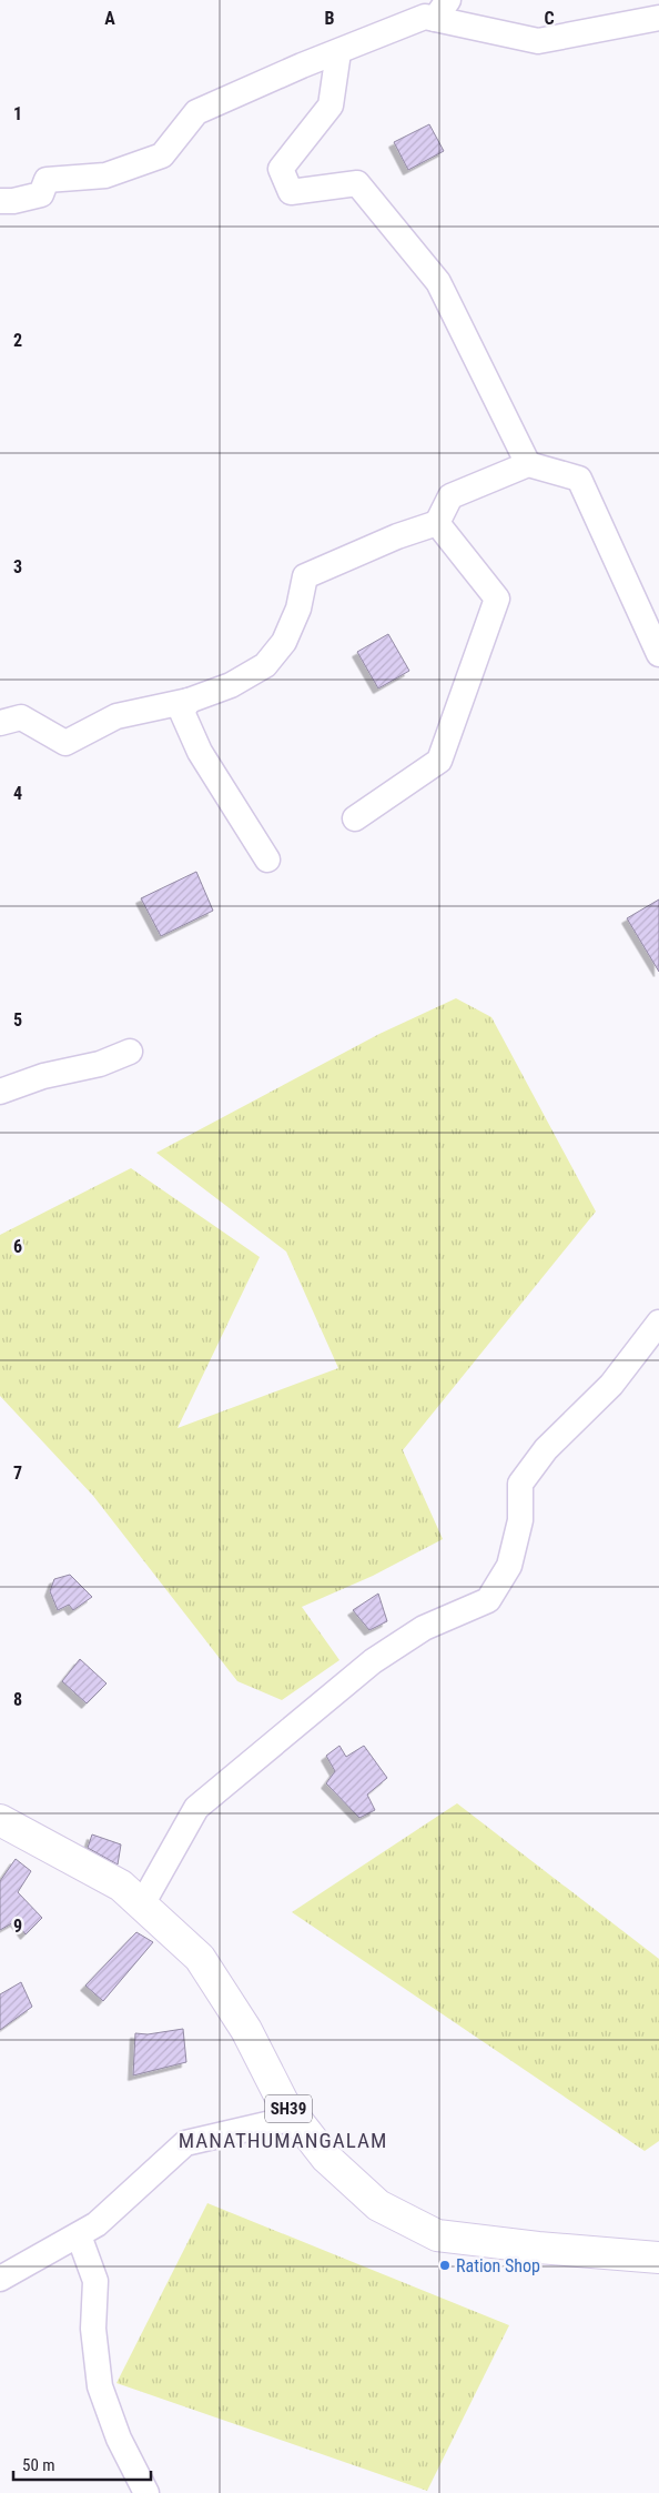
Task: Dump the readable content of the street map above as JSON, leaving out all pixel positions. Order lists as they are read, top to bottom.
{
  "streets": {
    "main road": ["SH39"]
  },
  "districts": ["MANATHUMANGALAM"],
  "places": ["Ration Shop"],
  "scale_bar": "50 m",
  "grid": {
    "columns": ["A", "B", "C"],
    "rows": [
      "1",
      "2",
      "3",
      "4",
      "5",
      "6",
      "7",
      "8",
      "9"
    ]
  }
}
